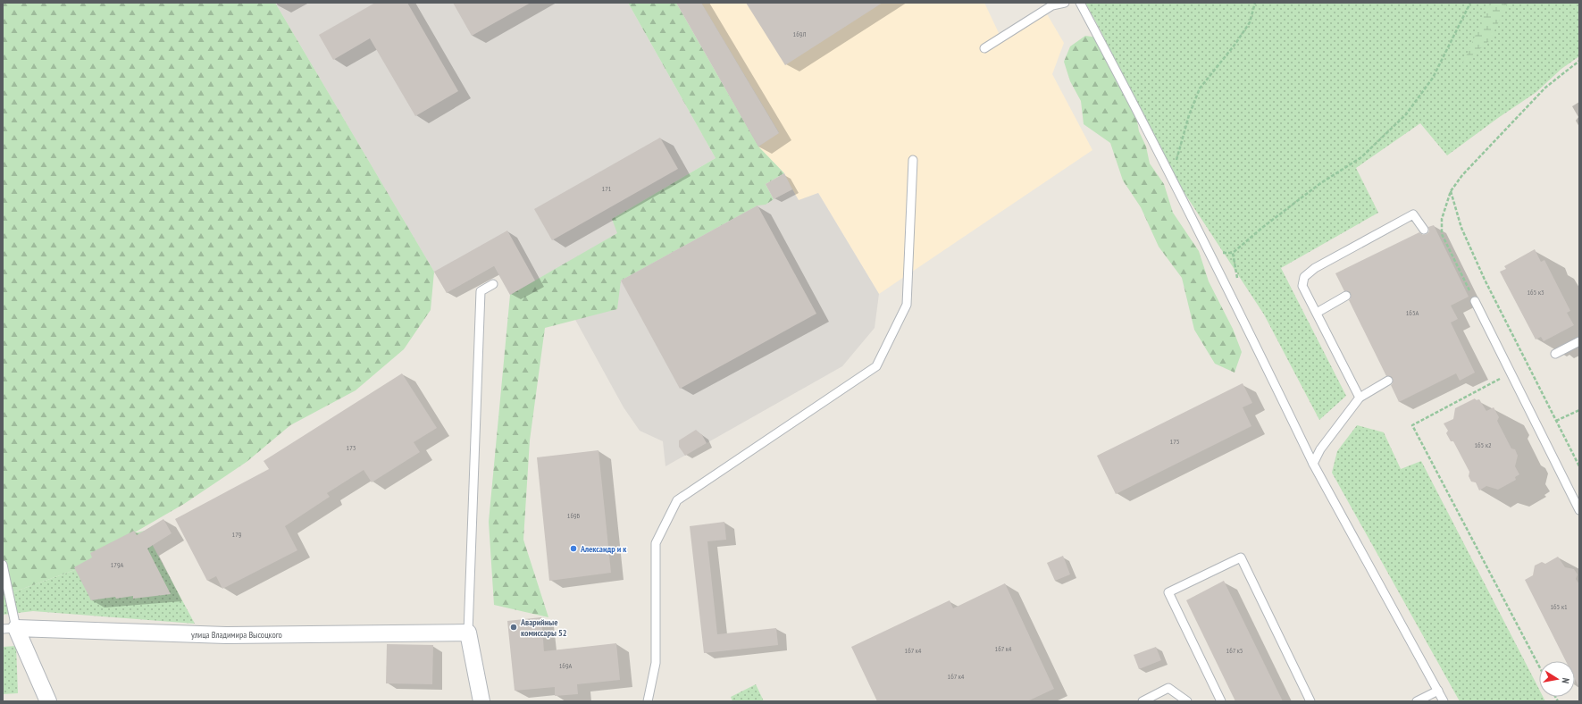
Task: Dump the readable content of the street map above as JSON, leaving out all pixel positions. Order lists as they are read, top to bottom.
{
  "streets": {
    "street": ["улица Владимира Высоцкого"]
  },
  "places": ["Александр и к", "Аварийные комиссары 52"],
  "house_numbers": [
    "169Л",
    "171",
    "165 к3",
    "165А",
    "175",
    "165 к2",
    "173",
    "169Б",
    "179",
    "179А",
    "165 к1",
    "167 к4",
    "167 к4",
    "167 к5",
    "169А",
    "167 к4"
  ],
  "north": "right"
}
